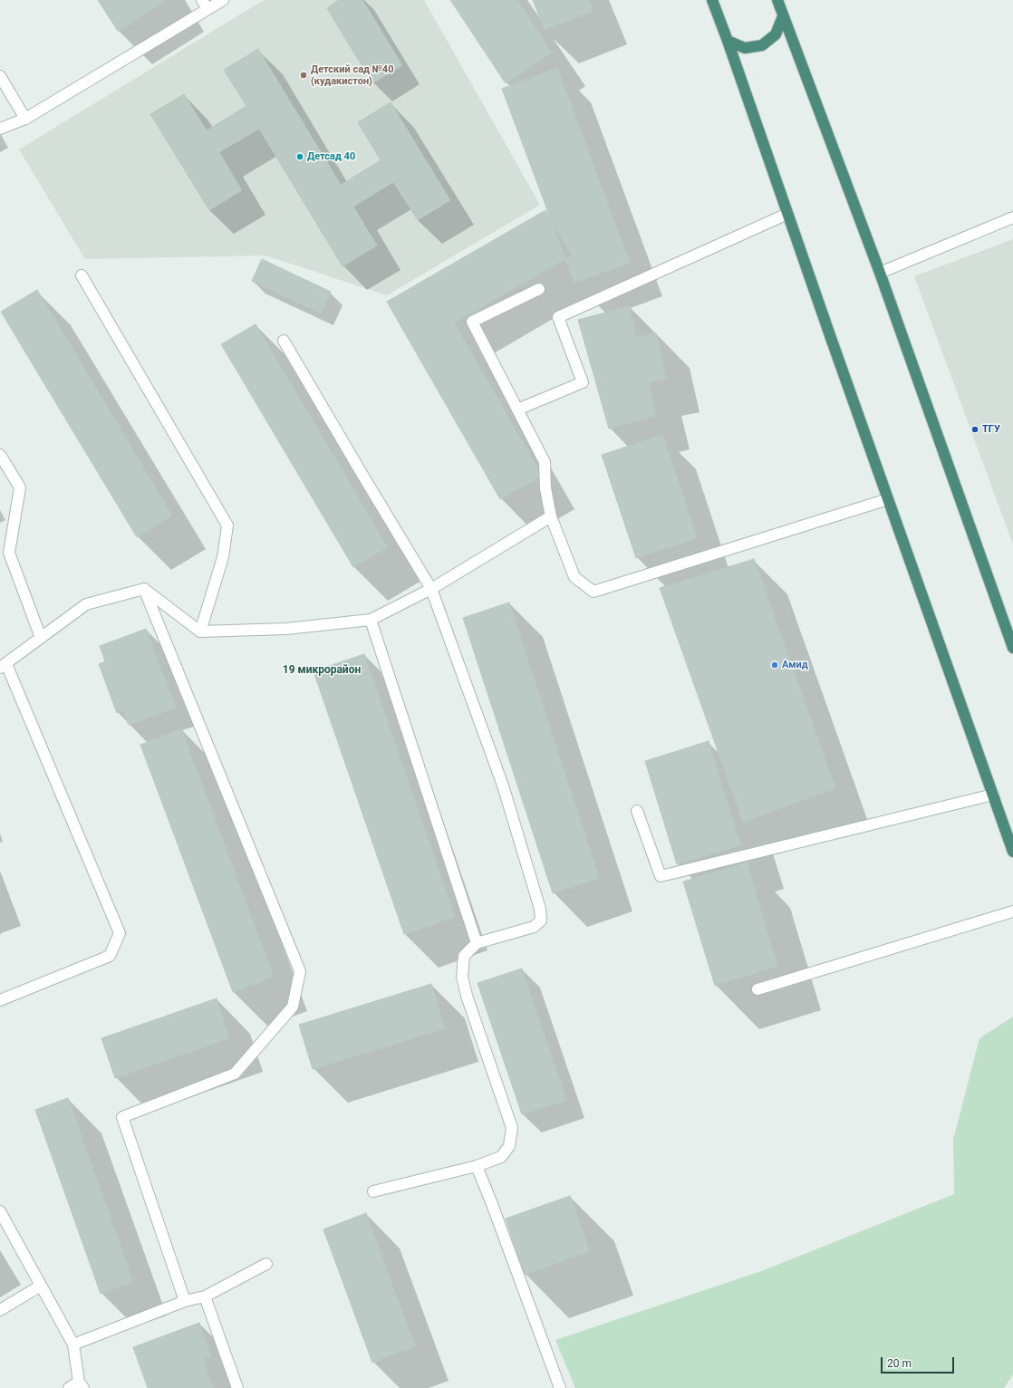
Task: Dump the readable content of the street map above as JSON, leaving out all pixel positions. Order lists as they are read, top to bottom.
{
  "districts": ["19 микрорайон"],
  "places": [
    "Детский сад №40 (кудакистон)",
    "Детсад 40",
    "ТГУ",
    "Амид"
  ],
  "scale_bar": "20 m"
}
